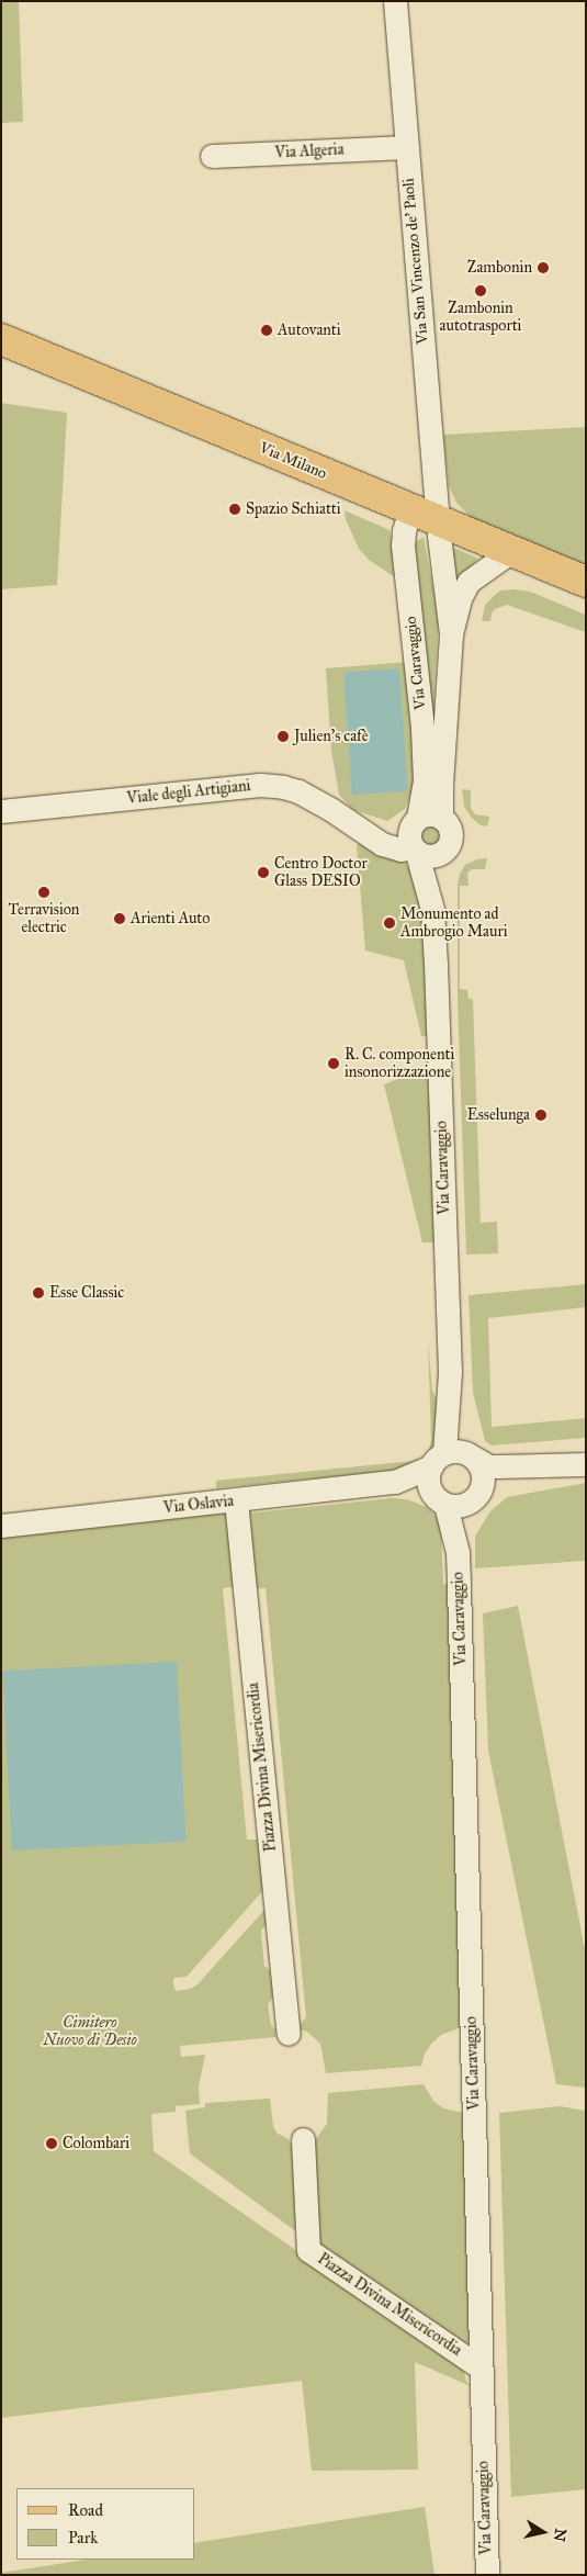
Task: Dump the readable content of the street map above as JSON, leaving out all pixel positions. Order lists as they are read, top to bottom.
{
  "streets": {
    "main road": ["Via Milano"],
    "street": [
      "Via Algeria",
      "Via San Vincenzo de' Paoli",
      "Via Caravaggio",
      "Viale degli Artigiani",
      "Via Oslavia",
      "Piazza Divina Misericordia"
    ]
  },
  "crossings": [
    ["Via Algeria", "Via San Vincenzo de' Paoli"],
    ["Via San Vincenzo de' Paoli", "Via Milano"],
    ["Via San Vincenzo de' Paoli", "Via Caravaggio"],
    ["Via Milano", "Via Caravaggio"],
    ["Via Caravaggio", "Viale degli Artigiani"],
    ["Via Caravaggio", "Via Oslavia"],
    ["Via Caravaggio", "Piazza Divina Misericordia"],
    ["Via Oslavia", "Piazza Divina Misericordia"]
  ],
  "parks": ["Cimitero Nuovo di Desio"],
  "places": [
    "Zambonin",
    "Zambonin autotrasporti",
    "Autovanti",
    "Spazio Schiatti",
    "Julien's cafè",
    "Centro Doctor Glass DESIO",
    "Terravision electric",
    "Arienti Auto",
    "Monumento ad Ambrogio Mauri",
    "R. C. componenti insonorizzazione",
    "Esselunga",
    "Esse Classic",
    "Colombari"
  ],
  "legend": ["Road", "Park"],
  "north": "right"
}
